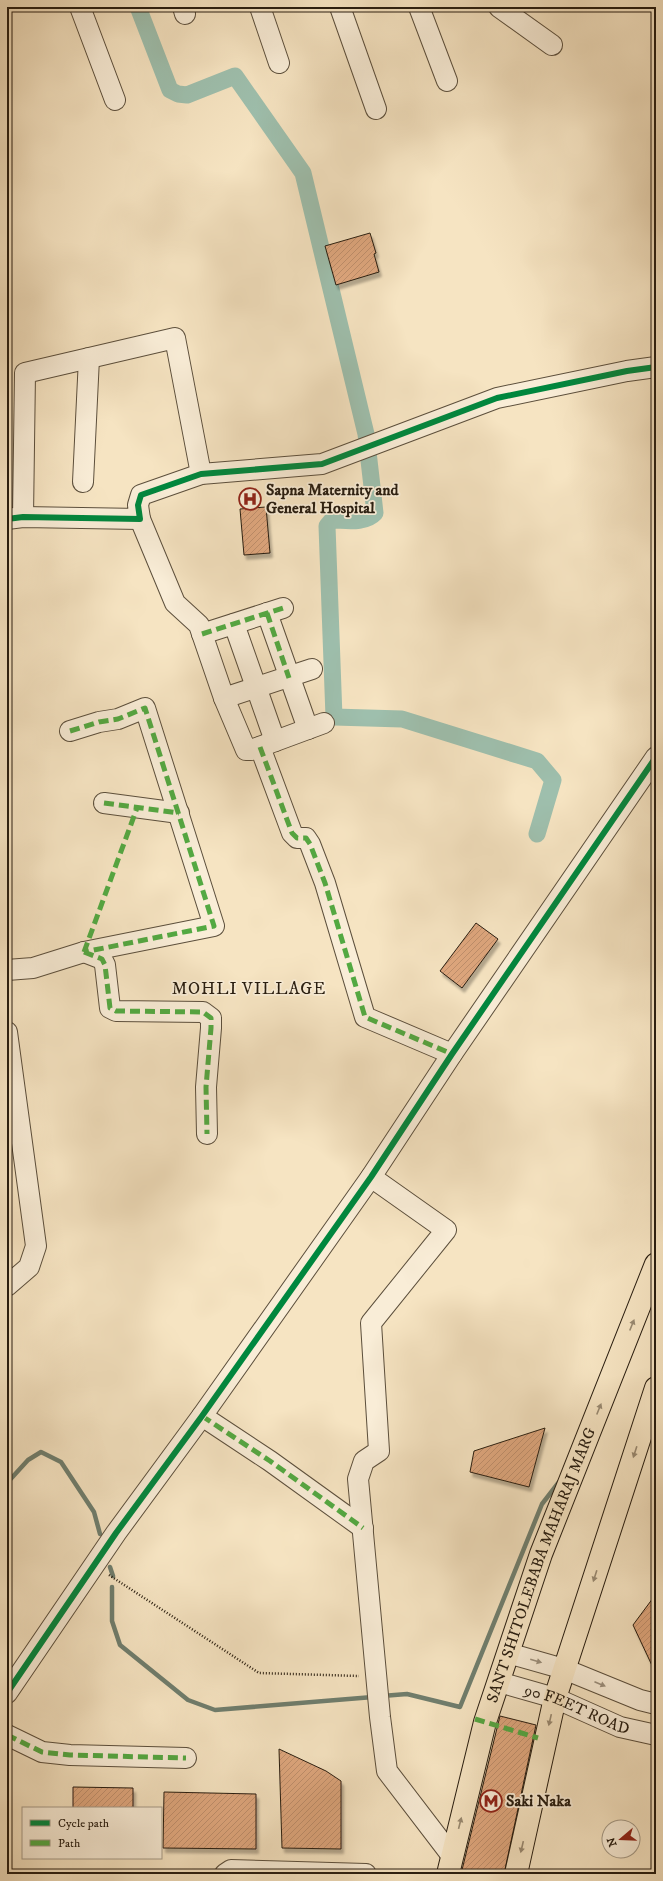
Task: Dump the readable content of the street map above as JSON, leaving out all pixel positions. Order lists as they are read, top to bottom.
{
  "streets": {
    "main road": ["SANT SHITOLEBABA MAHARAJ MARG"],
    "street": ["90 FEET ROAD"]
  },
  "crossings": [
    ["SANT SHITOLEBABA MAHARAJ MARG", "90 FEET ROAD"]
  ],
  "districts": ["MOHLI VILLAGE"],
  "places": {
    "hospital": ["Sapna Maternity and General Hospital"],
    "metro station": ["Saki Naka"]
  },
  "legend": ["Cycle path", "Path"],
  "north": "left"
}
